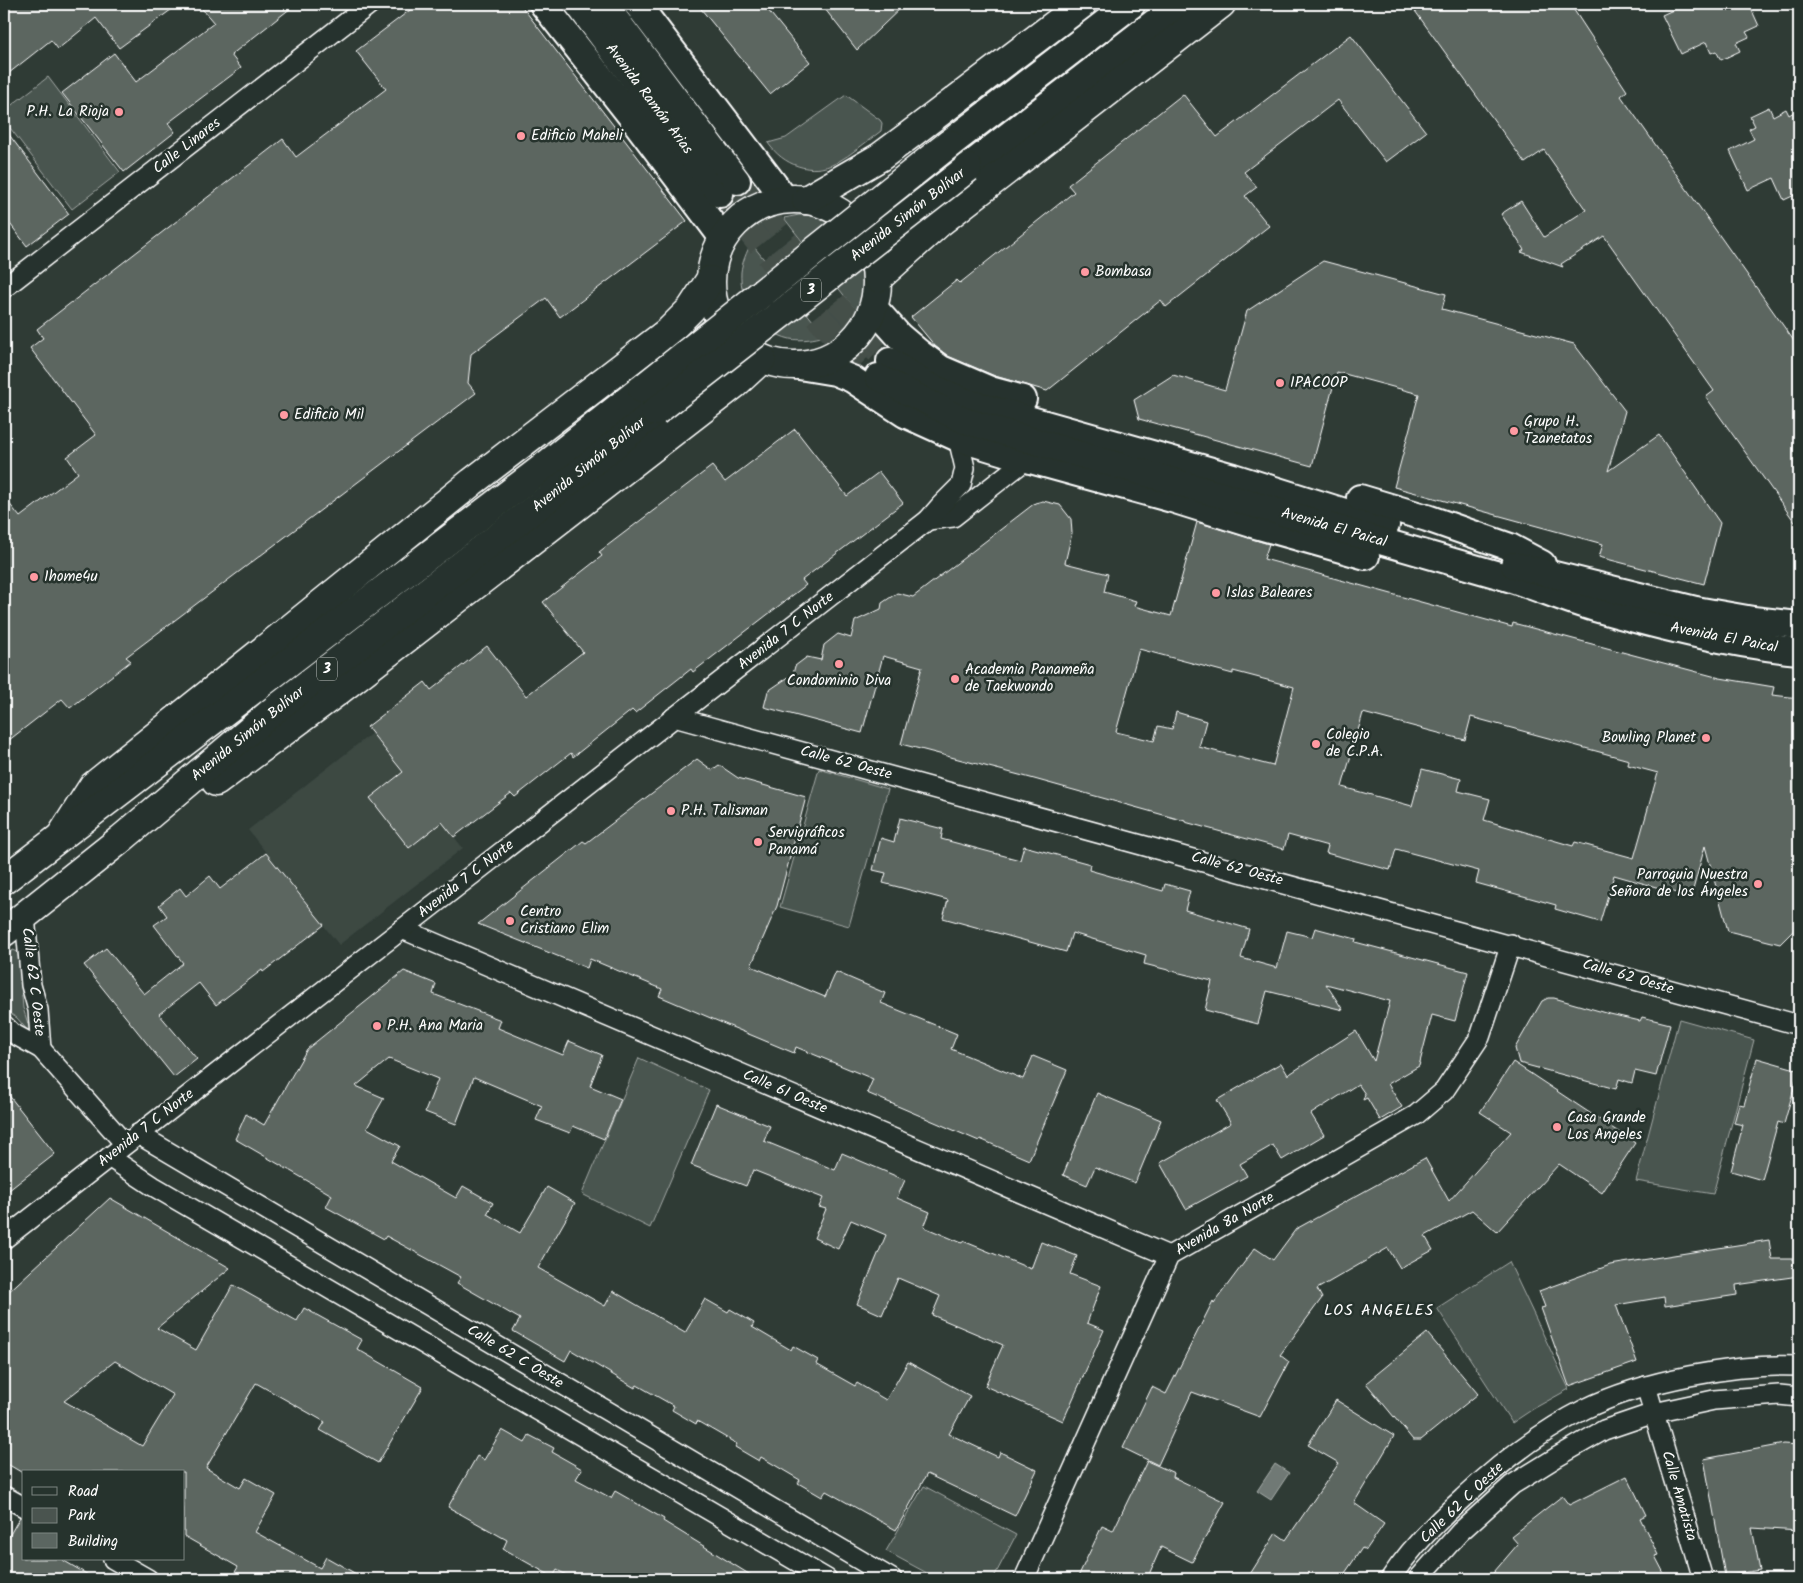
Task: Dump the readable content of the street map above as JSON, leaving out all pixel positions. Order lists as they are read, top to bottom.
{
  "streets": {
    "main road": [
      "Avenida Ramón Arias",
      "Avenida Simón Bolívar",
      "3",
      "Avenida El Paical"
    ],
    "street": [
      "Calle Linares",
      "Avenida 7 C Norte",
      "Calle 62 Oeste",
      "Calle 62 C Oeste",
      "Calle 61 Oeste",
      "Avenida 8a Norte",
      "Calle Amatista"
    ]
  },
  "crossings": [
    ["Avenida Simón Bolívar", "Calle 62 C Oeste"],
    ["Avenida 7 C Norte", "Calle 62 Oeste"],
    ["Avenida 7 C Norte", "Calle 62 C Oeste"],
    ["Avenida 7 C Norte", "Calle 61 Oeste"],
    ["Calle 62 Oeste", "Avenida 8a Norte"],
    ["Calle 62 C Oeste", "Calle Amatista"],
    ["Calle 61 Oeste", "Avenida 8a Norte"]
  ],
  "districts": ["LOS ANGELES"],
  "places": [
    "P.H. La Rioja",
    "Edificio Maheli",
    "Bombasa",
    "IPACOOP",
    "Edificio Mil",
    "Grupo H. Tzanetatos",
    "1home4u",
    "Islas Baleares",
    "Condominio Diva",
    "Academia Panameña de Taekwondo",
    "Bowling Planet",
    "Colegio de C.P.A.",
    "P.H. Talisman",
    "Servigráficos Panamá",
    "Parroquia Nuestra Señora de los Ángeles",
    "Centro Cristiano Elim",
    "P.H. Ana Maria",
    "Casa Grande Los Angeles"
  ],
  "legend": ["Road", "Park", "Building"]
}
